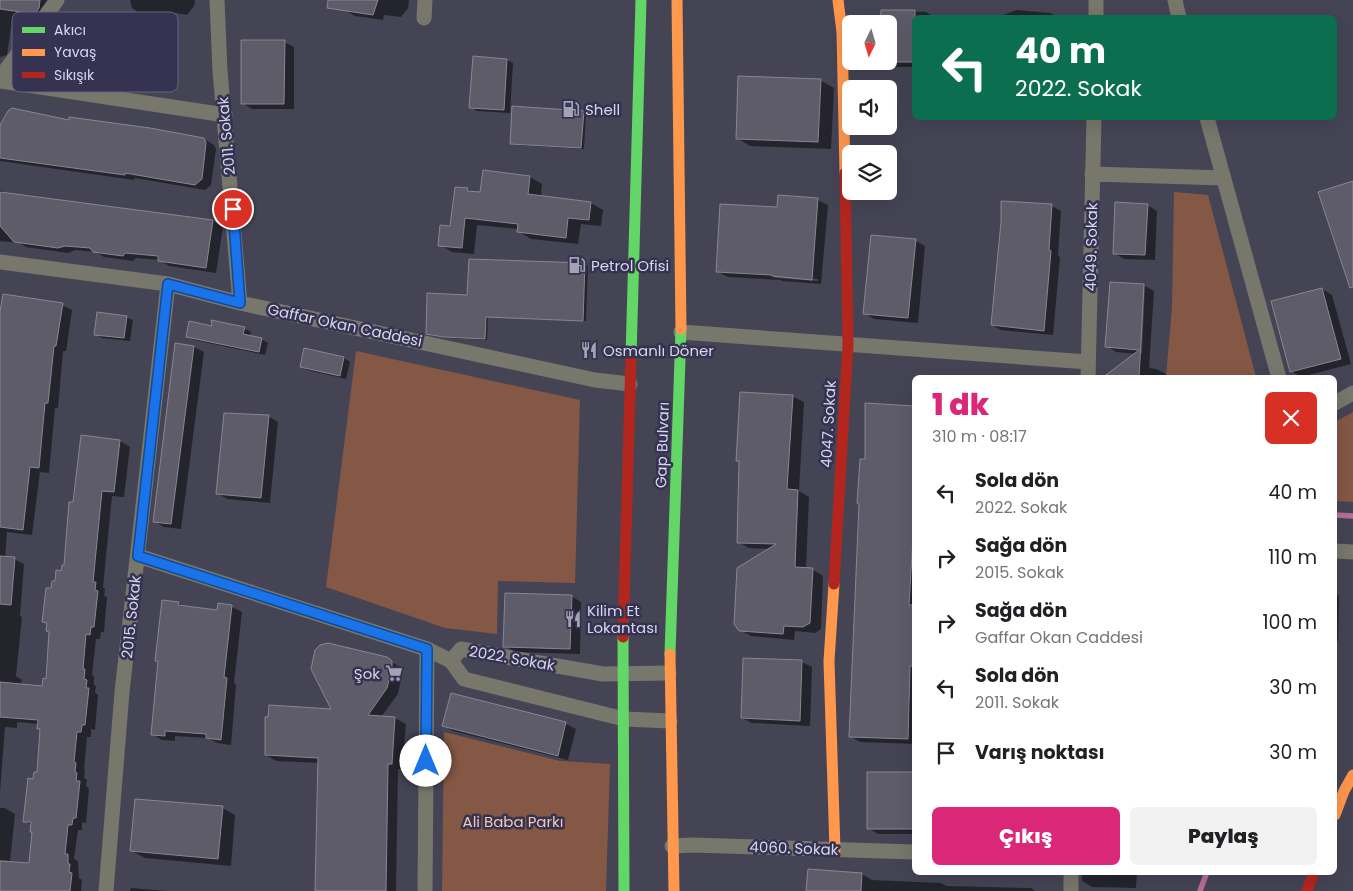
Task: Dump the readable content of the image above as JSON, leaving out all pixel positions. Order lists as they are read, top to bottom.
{
  "streets": {
    "main road": ["4047. Sokak", "Gap Bulvarı"],
    "street": [
      "2011. Sokak",
      "4049. Sokak",
      "Gaffar Okan Caddesi",
      "2015. Sokak",
      "2022. Sokak",
      "4060. Sokak"
    ]
  },
  "crossings": [
    ["2011. Sokak", "Gaffar Okan Caddesi"],
    ["Gaffar Okan Caddesi", "2015. Sokak"],
    ["4047. Sokak", "4060. Sokak"],
    ["Gap Bulvarı", "2022. Sokak"],
    ["Gap Bulvarı", "4060. Sokak"],
    ["2015. Sokak", "2022. Sokak"]
  ],
  "parks": ["Ali Baba Parkı"],
  "places": {
    "fuel station": ["Shell", "Petrol Ofisi"],
    "restaurant": ["Osmanlı Döner", "Kilim Et Lokantası"],
    "supermarket": ["Şok"]
  },
  "legend": ["Akıcı", "Yavaş", "Sıkışık"],
  "north": "bottom",
  "page": {
    "turn": ["40 m", "2022. Sokak"],
    "heading": ["1 dk", "310 m · 08:17"],
    "list": [
      {
        "name": "Sola dön",
        "note": "2022. Sokak",
        "value": "40 m"
      },
      {
        "name": "Sağa dön",
        "note": "2015. Sokak",
        "value": "110 m"
      },
      {
        "name": "Sağa dön",
        "note": "Gaffar Okan Caddesi",
        "value": "100 m"
      },
      {
        "name": "Sola dön",
        "note": "2011. Sokak",
        "value": "30 m"
      },
      {
        "name": "Varış noktası",
        "value": "30 m"
      }
    ],
    "buttons": ["Çıkış", "Paylaş"]
  }
}
